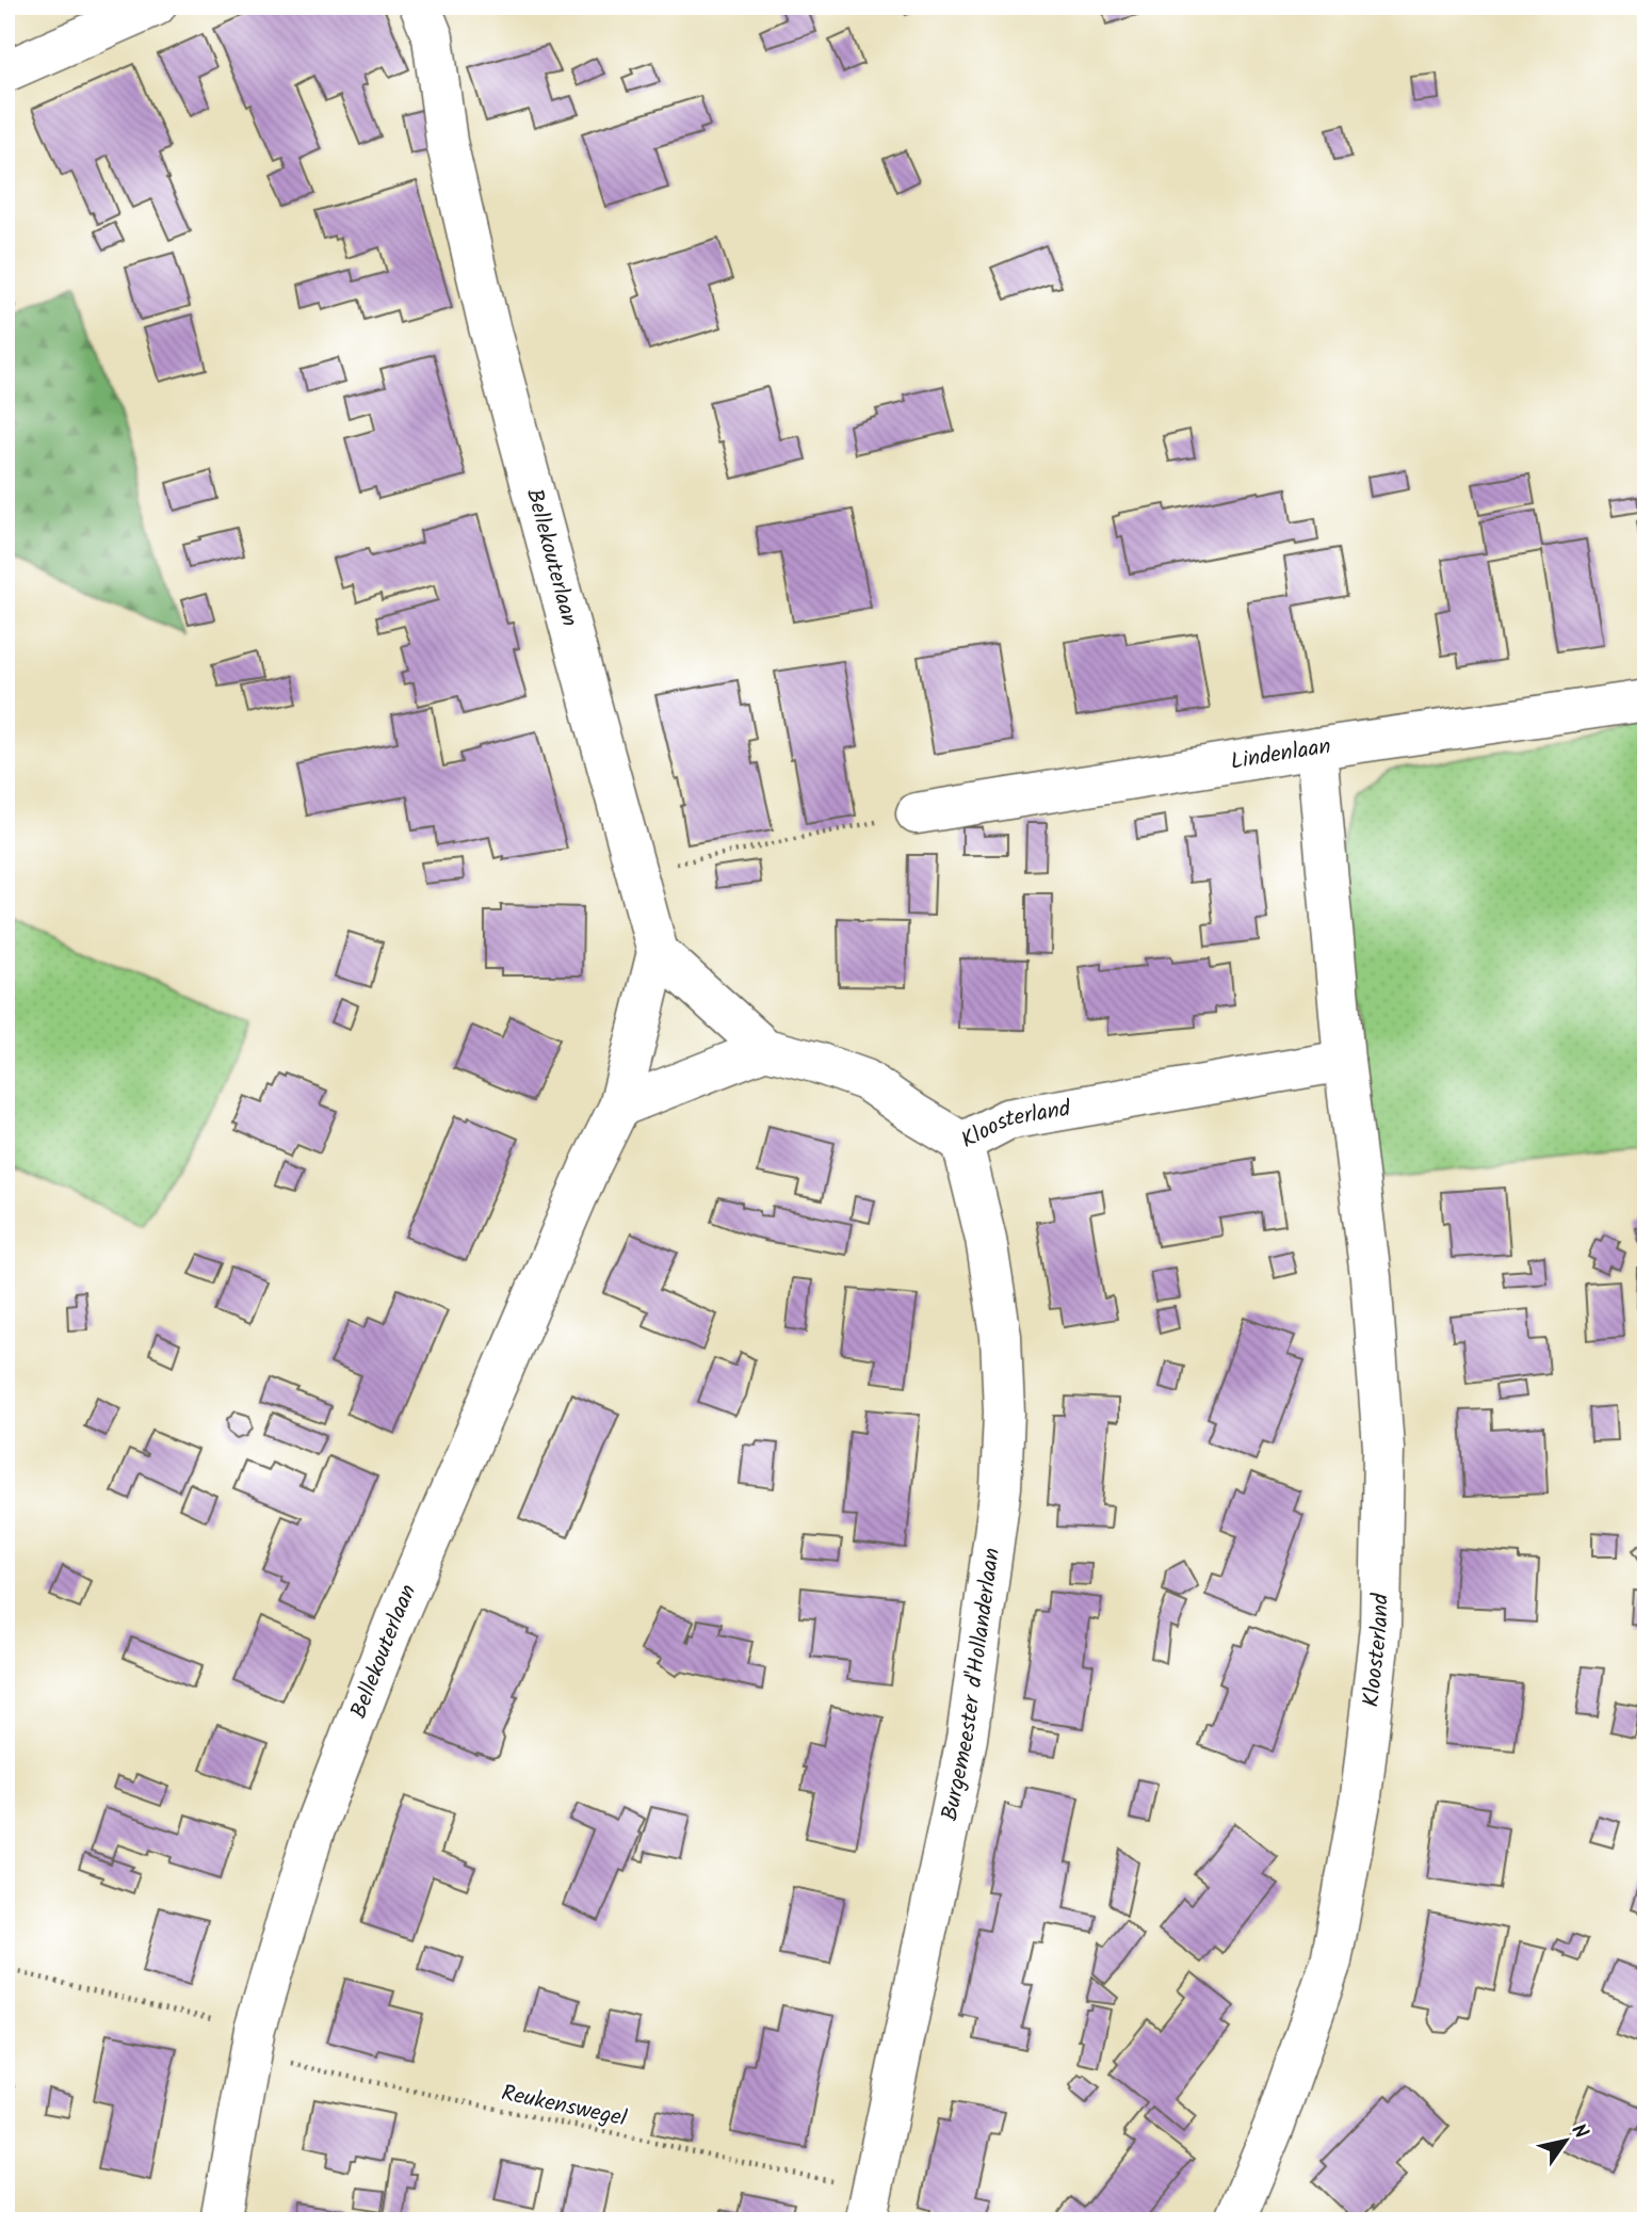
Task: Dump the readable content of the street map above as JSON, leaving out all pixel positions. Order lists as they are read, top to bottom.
{
  "streets": {
    "street": [
      "Bellekouterlaan",
      "Lindenlaan",
      "Kloosterland",
      "Burgemeester d'Hollanderlaan"
    ],
    "path": ["Reukenswegel"]
  },
  "crossings": [
    ["Bellekouterlaan", "Kloosterland"],
    ["Bellekouterlaan", "Reukenswegel"],
    ["Lindenlaan", "Kloosterland"],
    ["Kloosterland", "Burgemeester d'Hollanderlaan"],
    ["Burgemeester d'Hollanderlaan", "Reukenswegel"]
  ],
  "north": "top right"
}
